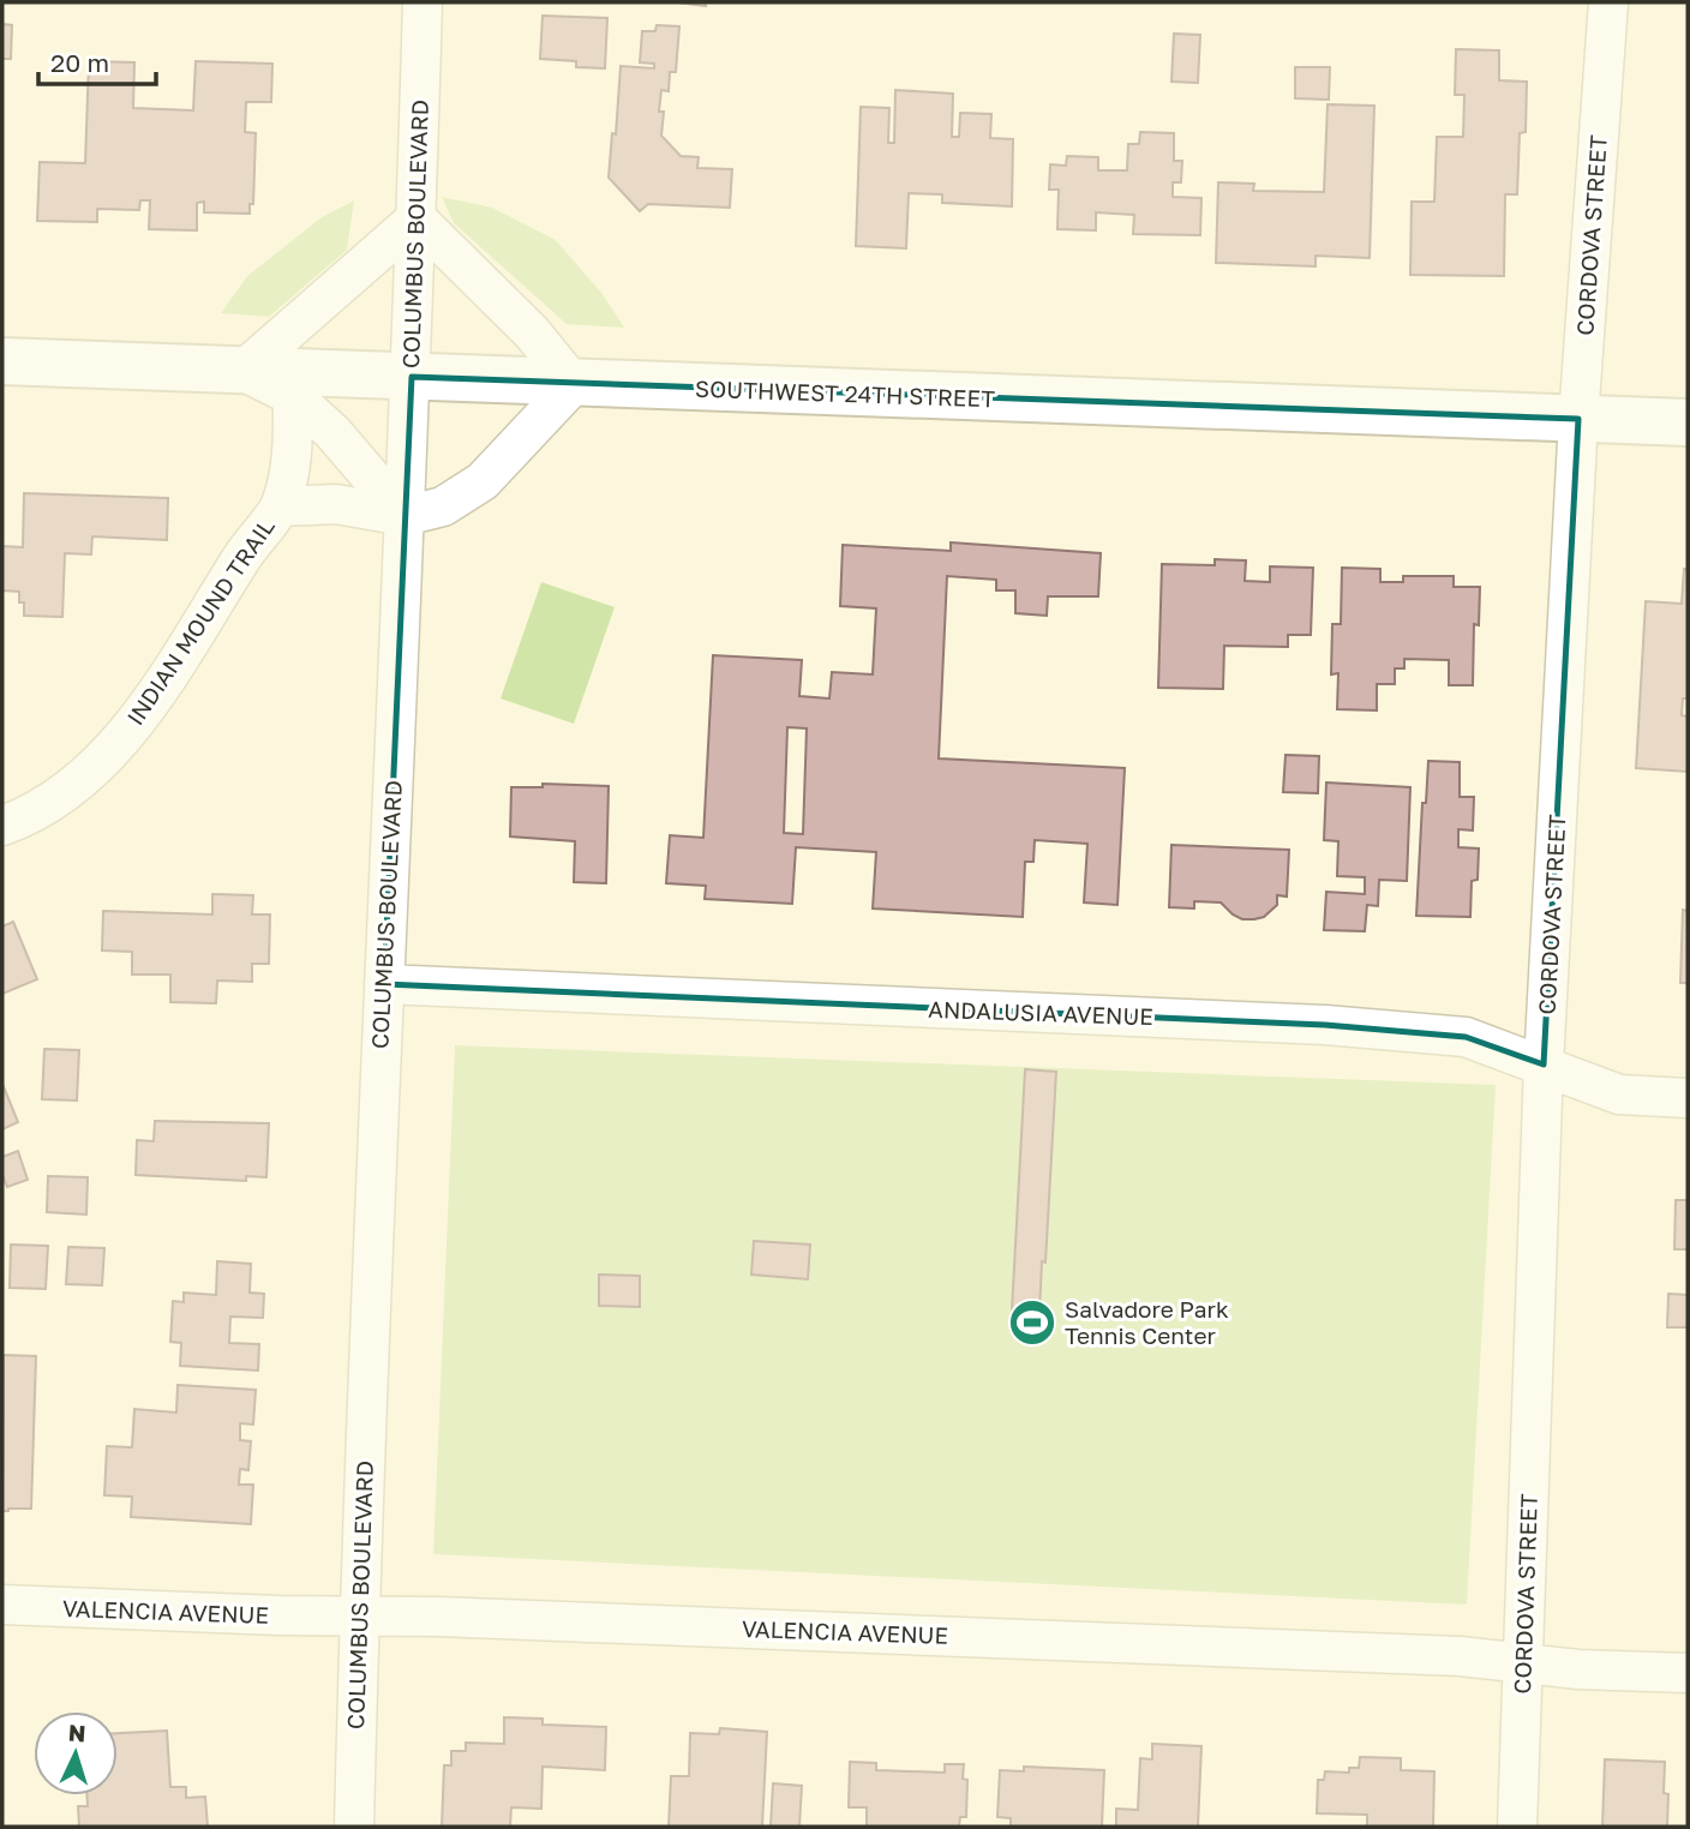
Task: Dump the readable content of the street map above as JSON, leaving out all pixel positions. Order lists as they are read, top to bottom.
{
  "streets": {
    "street": [
      "COLUMBUS BOULEVARD",
      "CORDOVA STREET",
      "SOUTHWEST 24TH STREET",
      "INDIAN MOUND TRAIL",
      "ANDALUSIA AVENUE",
      "VALENCIA AVENUE"
    ]
  },
  "crossings": [
    ["COLUMBUS BOULEVARD", "SOUTHWEST 24TH STREET"],
    ["COLUMBUS BOULEVARD", "INDIAN MOUND TRAIL"],
    ["COLUMBUS BOULEVARD", "ANDALUSIA AVENUE"],
    ["COLUMBUS BOULEVARD", "VALENCIA AVENUE"],
    ["CORDOVA STREET", "SOUTHWEST 24TH STREET"],
    ["CORDOVA STREET", "ANDALUSIA AVENUE"],
    ["CORDOVA STREET", "VALENCIA AVENUE"]
  ],
  "places": {
    "sports": ["Salvadore Park Tennis Center"]
  },
  "scale_bar": "20 m",
  "north": "top"
}
